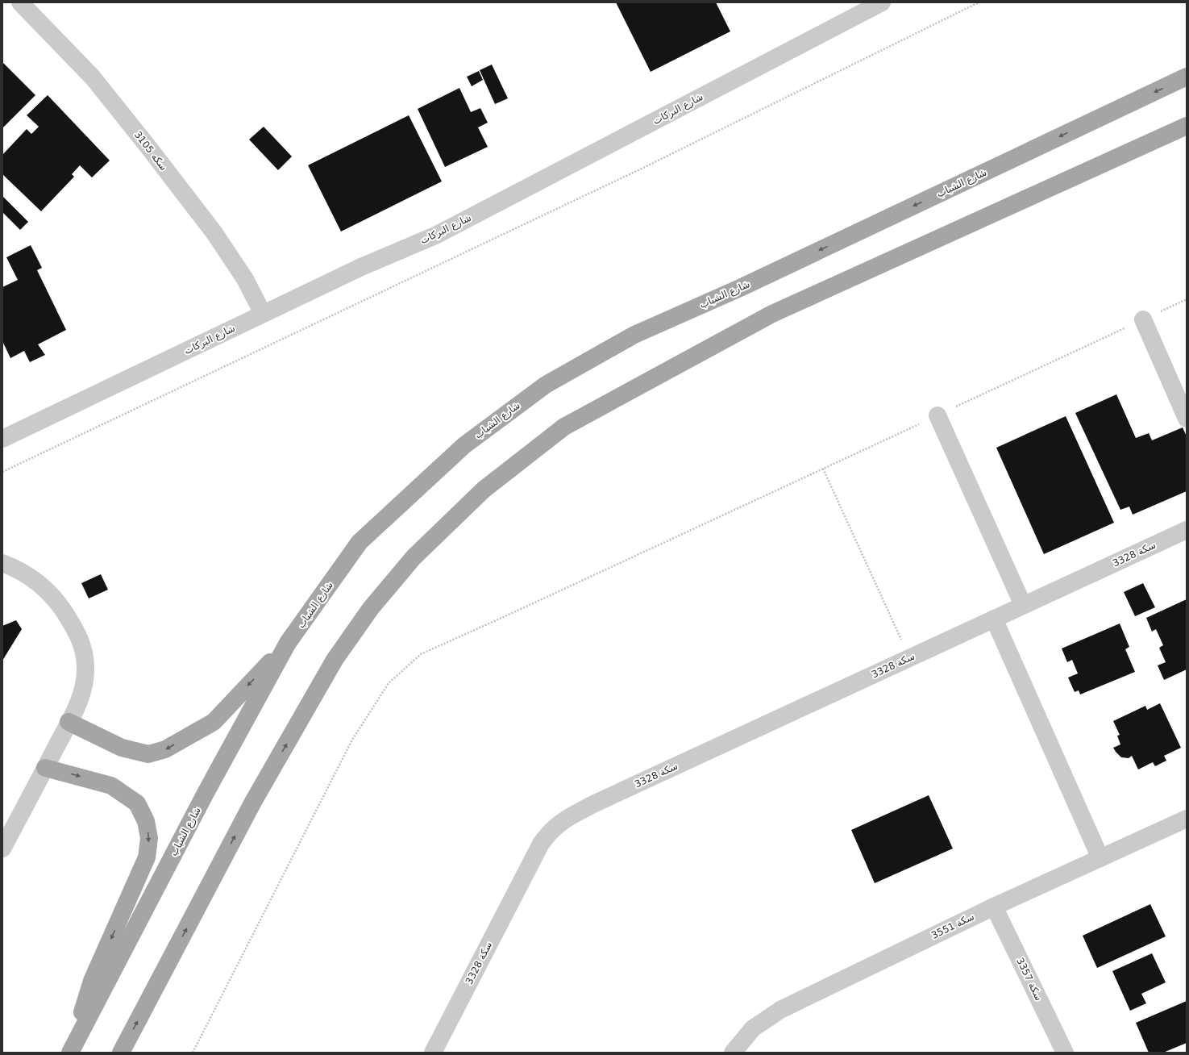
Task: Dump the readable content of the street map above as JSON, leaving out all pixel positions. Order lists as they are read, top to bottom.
{
  "streets": {
    "main road": ["شارع الشباب"],
    "street": [
      "شارع البركات",
      "سكه 3105",
      "سكة 3328",
      "سكة 3551",
      "سكة 3357"
    ]
  },
  "crossings": [
    ["شارع البركات", "سكه 3105"],
    ["سكة 3551", "سكة 3357"]
  ]
}
